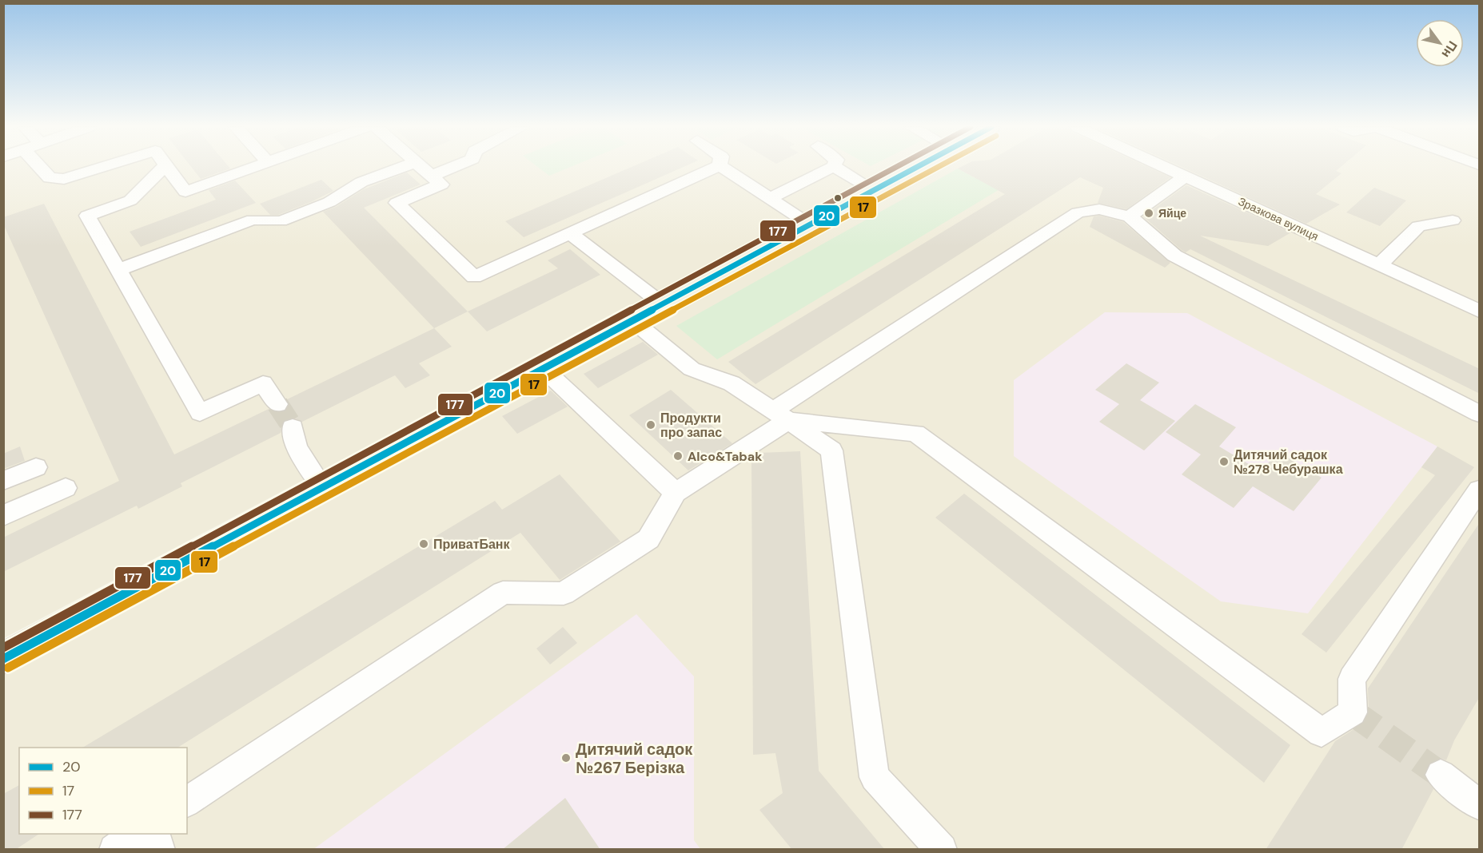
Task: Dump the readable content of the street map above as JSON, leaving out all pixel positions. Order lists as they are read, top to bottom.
{
  "streets": {
    "street": ["Зразкова вулиця"]
  },
  "places": [
    "Яйце",
    "Продукти про запас",
    "Alco&Tabak",
    "Дитячий садок №278 Чебурашка",
    "ПриватБанк",
    "Дитячий садок №267 Берізка"
  ],
  "lines": ["transit line 20", "transit line 17", "transit line 177"],
  "legend": ["20", "17", "177"],
  "north": "bottom right"
}
